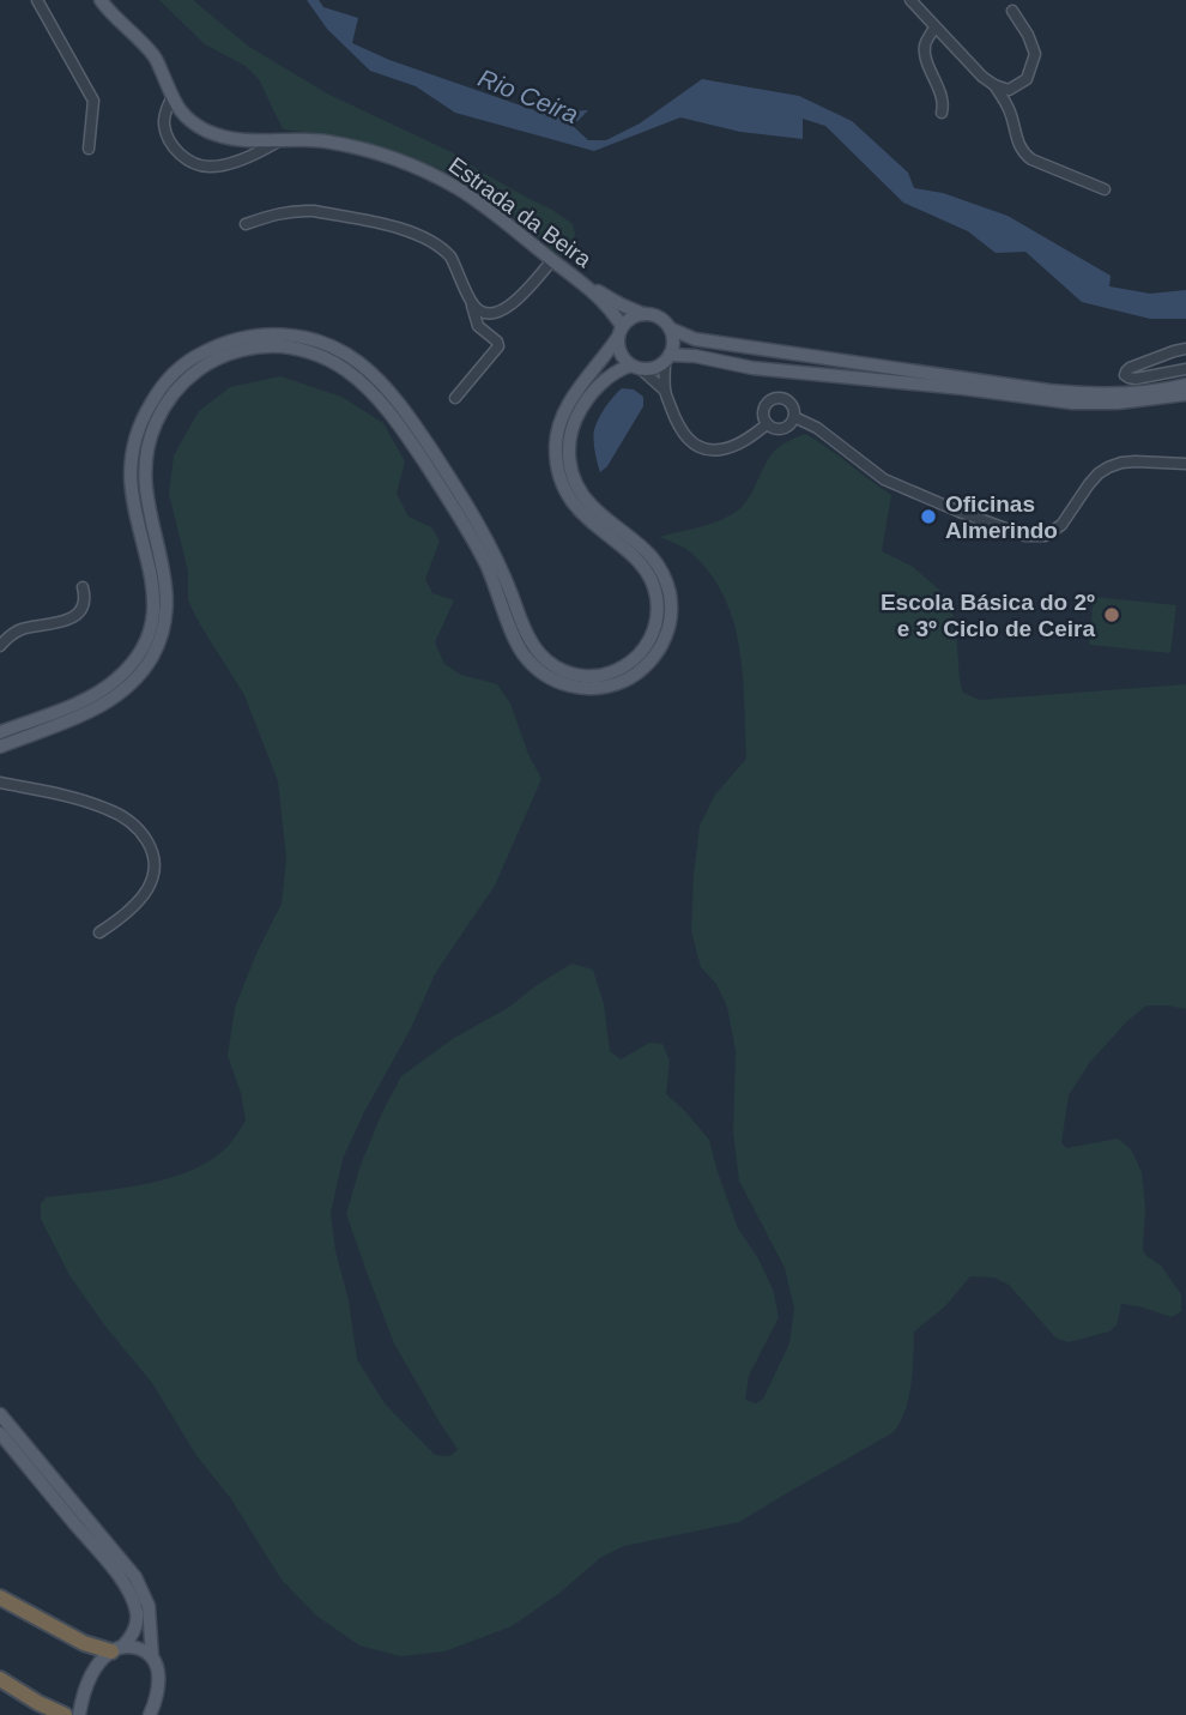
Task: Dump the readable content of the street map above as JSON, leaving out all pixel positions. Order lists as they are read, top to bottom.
{
  "streets": {
    "main road": ["Estrada da Beira"]
  },
  "water": ["Rio Ceira"],
  "places": ["Oficinas Almerindo", "Escola Básica do 2º e 3º Ciclo de Ceira"]
}
